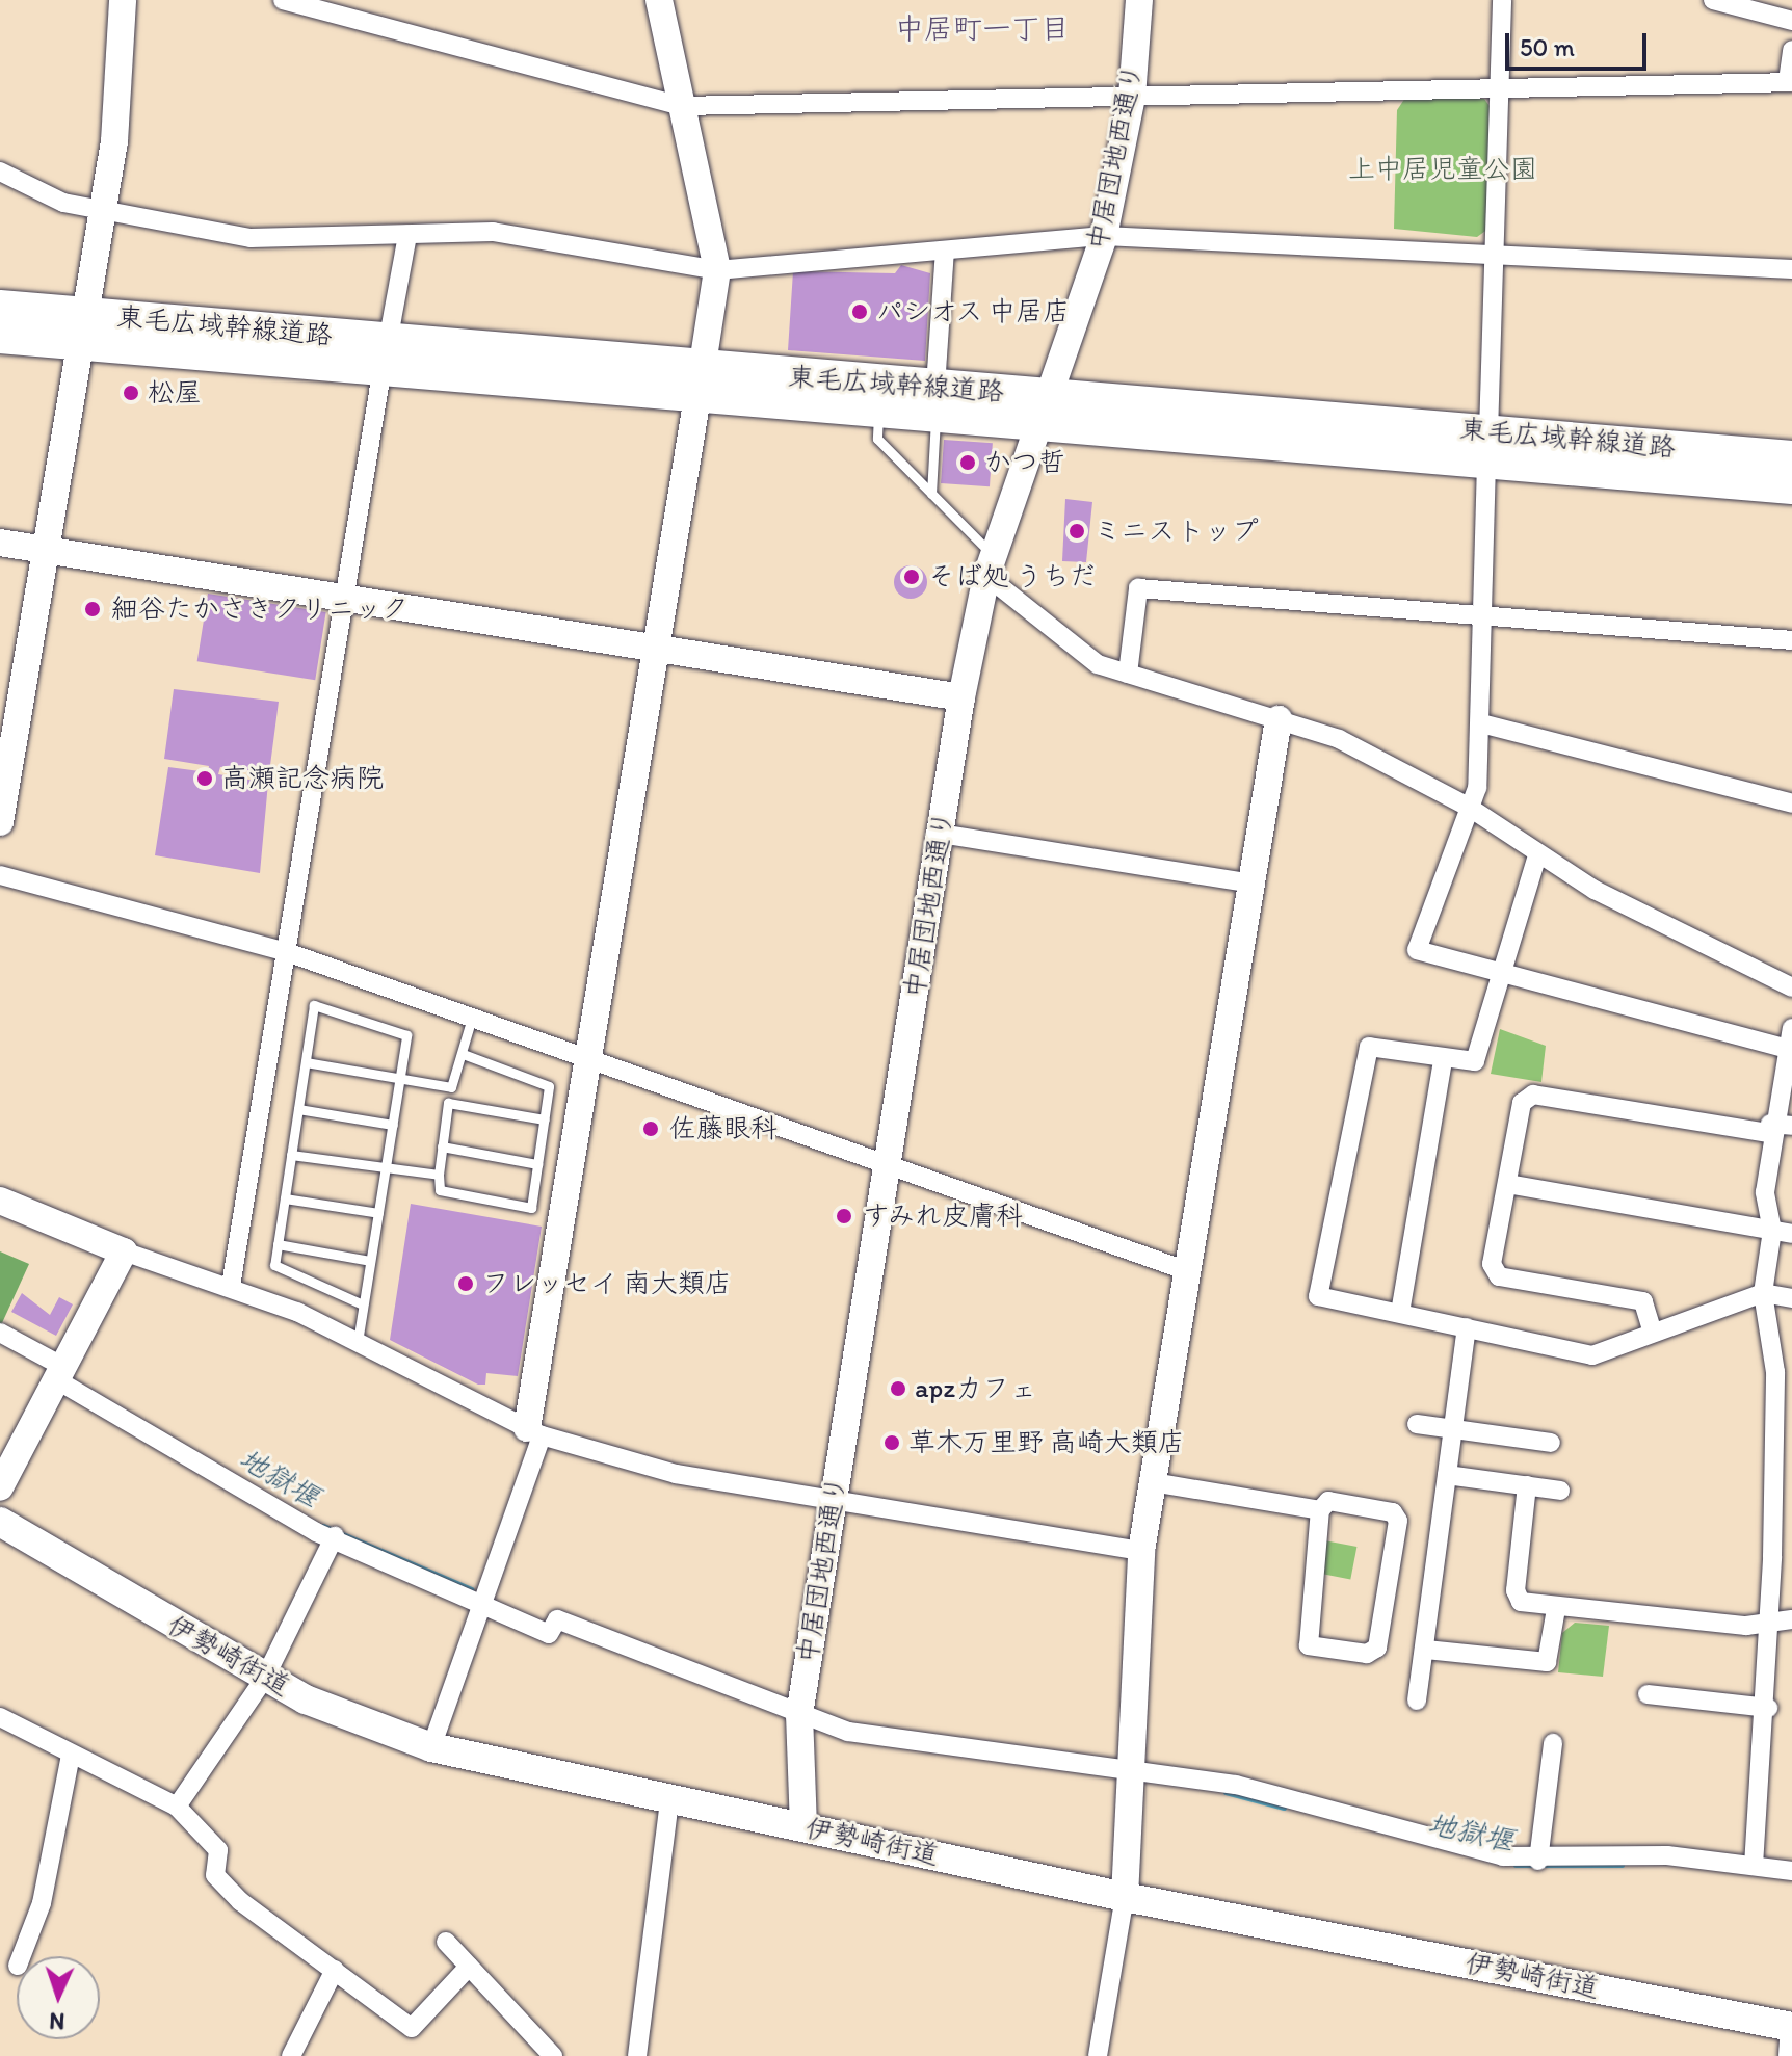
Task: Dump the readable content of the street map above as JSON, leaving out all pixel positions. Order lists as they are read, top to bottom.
{
  "streets": {
    "highway": ["東毛広域幹線道路"],
    "main road": ["伊勢崎街道"],
    "street": ["中居団地西通り"]
  },
  "crossings": [
    ["中居団地西通り", "東毛広域幹線道路"],
    ["中居団地西通り", "伊勢崎街道"]
  ],
  "districts": ["中居町一丁目"],
  "water": ["地獄堰"],
  "parks": ["上中居児童公園"],
  "places": [
    "パシオス 中居店",
    "松屋",
    "かつ哲",
    "ミニストップ",
    "そば処 うちだ",
    "細谷たかさきクリニック",
    "高瀬記念病院",
    "佐藤眼科",
    "すみれ皮膚科",
    "フレッセイ 南大類店",
    "apzカフェ",
    "草木万里野 高崎大類店"
  ],
  "scale_bar": "50 m",
  "north": "bottom"
}
